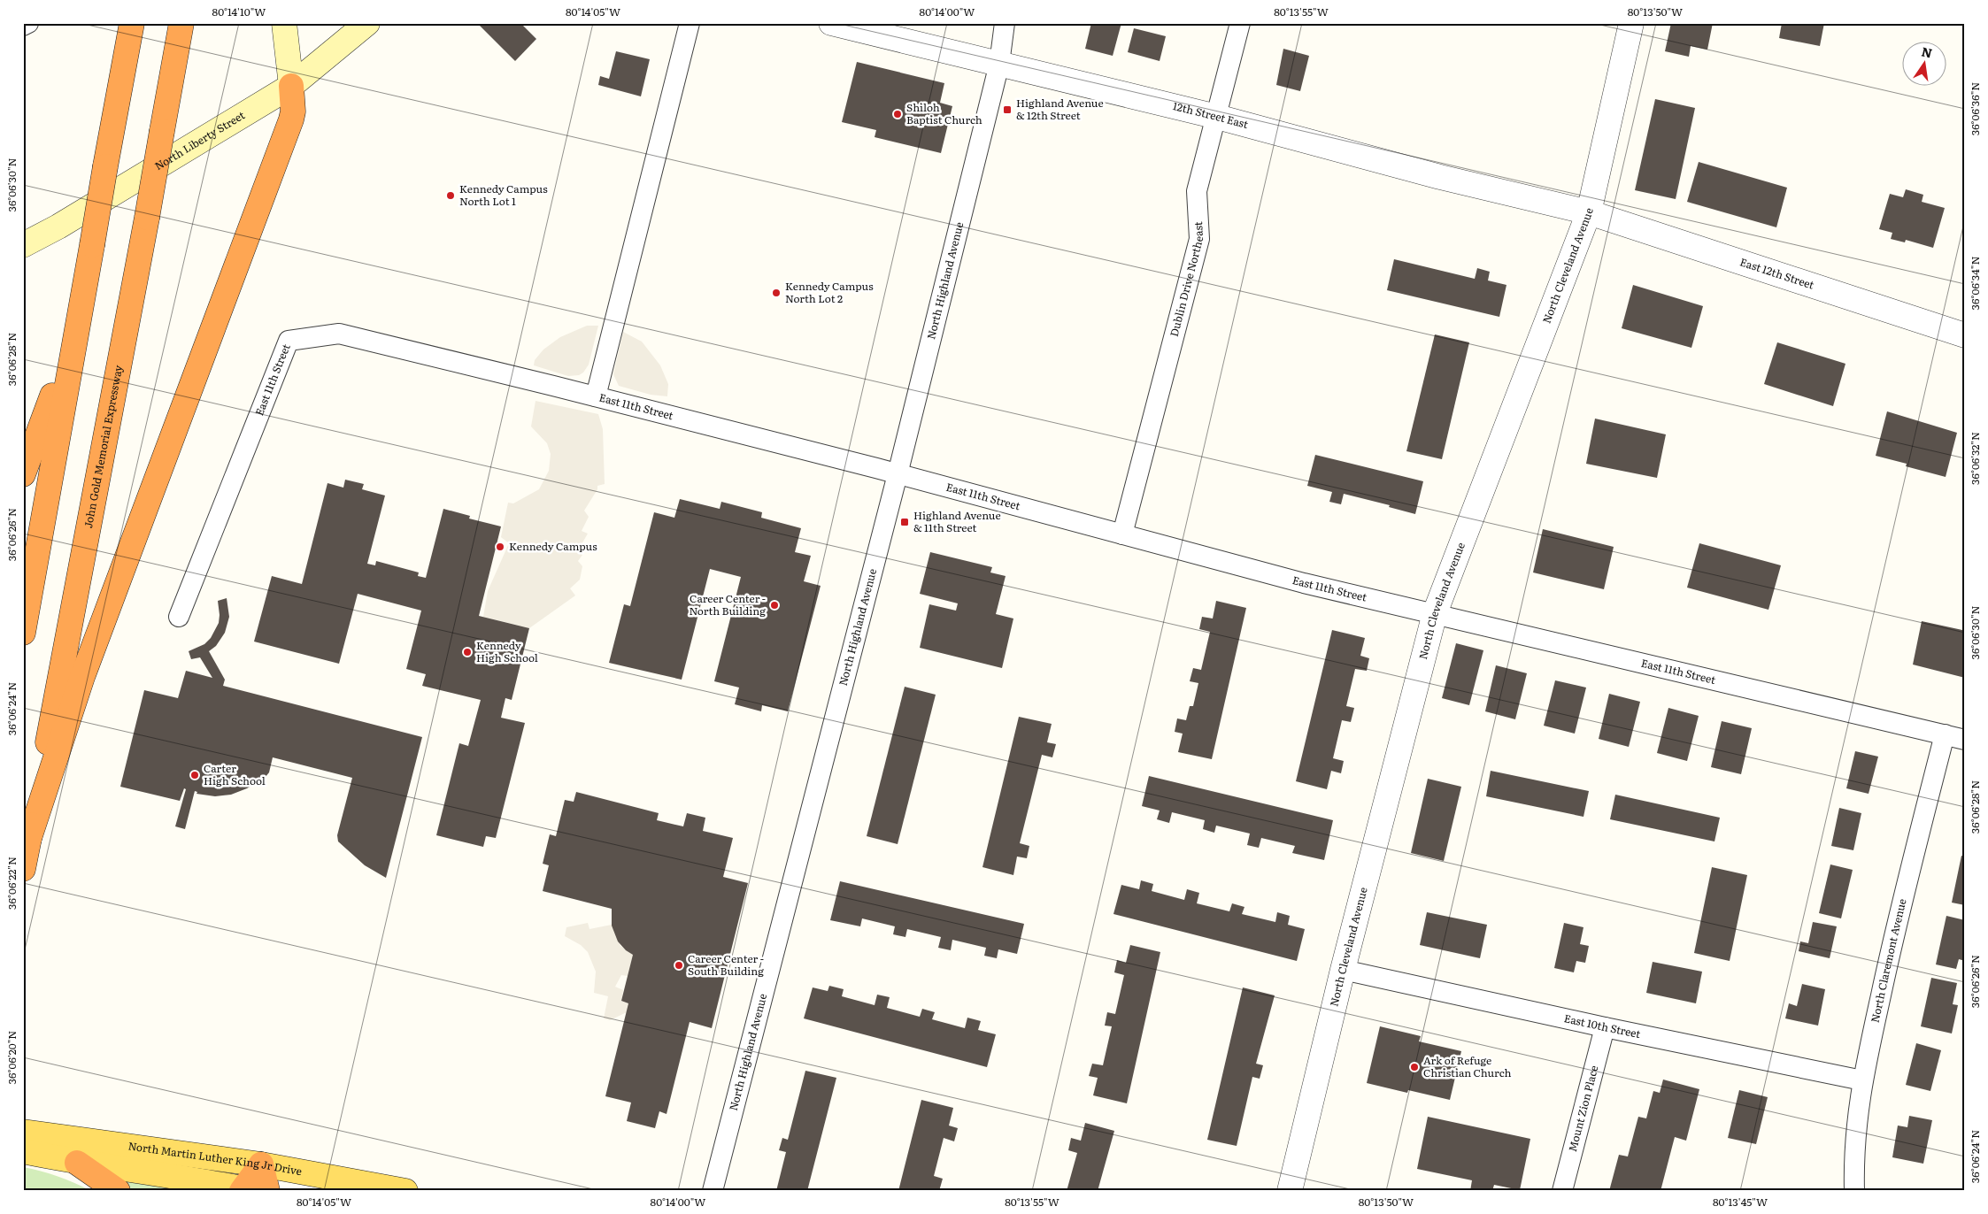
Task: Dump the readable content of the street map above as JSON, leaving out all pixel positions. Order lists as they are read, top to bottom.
{
  "streets": {
    "highway": ["John Gold Memorial Expressway"],
    "main road": ["North Liberty Street", "North Martin Luther King Jr Drive"],
    "street": [
      "12th Street East",
      "North Cleveland Avenue",
      "East 12th Street",
      "North Highland Avenue",
      "Dublin Drive Northeast",
      "East 11th Street",
      "North Claremont Avenue",
      "East 10th Street",
      "Mount Zion Place"
    ]
  },
  "crossings": [
    ["12th Street East", "North Cleveland Avenue"],
    ["12th Street East", "East 12th Street"],
    ["12th Street East", "North Highland Avenue"],
    ["12th Street East", "Dublin Drive Northeast"],
    ["North Cleveland Avenue", "East 12th Street"],
    ["North Cleveland Avenue", "East 11th Street"],
    ["North Cleveland Avenue", "East 10th Street"],
    ["North Highland Avenue", "East 11th Street"],
    ["Dublin Drive Northeast", "East 11th Street"],
    ["East 11th Street", "North Claremont Avenue"],
    ["North Claremont Avenue", "East 10th Street"],
    ["East 10th Street", "Mount Zion Place"]
  ],
  "places": {
    "transit": ["Highland Avenue & 12th Street", "Highland Avenue & 11th Street"],
    "other": [
      "Shiloh Baptist Church",
      "Kennedy Campus North Lot 1",
      "Kennedy Campus North Lot 2",
      "Kennedy Campus",
      "Career Center - North Building",
      "Kennedy High School",
      "Carter High School",
      "Career Center - South Building",
      "Ark of Refuge Christian Church"
    ]
  },
  "north": "top",
  "coordinates": [
    "80°14'10\"W",
    "80°14'05\"W",
    "80°14'00\"W",
    "80°13'55\"W",
    "80°13'50\"W",
    "36°06'36\"N",
    "36°06'30\"N",
    "36°06'34\"N",
    "36°06'28\"N",
    "36°06'32\"N",
    "36°06'26\"N",
    "36°06'24\"N",
    "36°06'22\"N",
    "36°06'20\"N",
    "80°13'45\"W"
  ]
}
